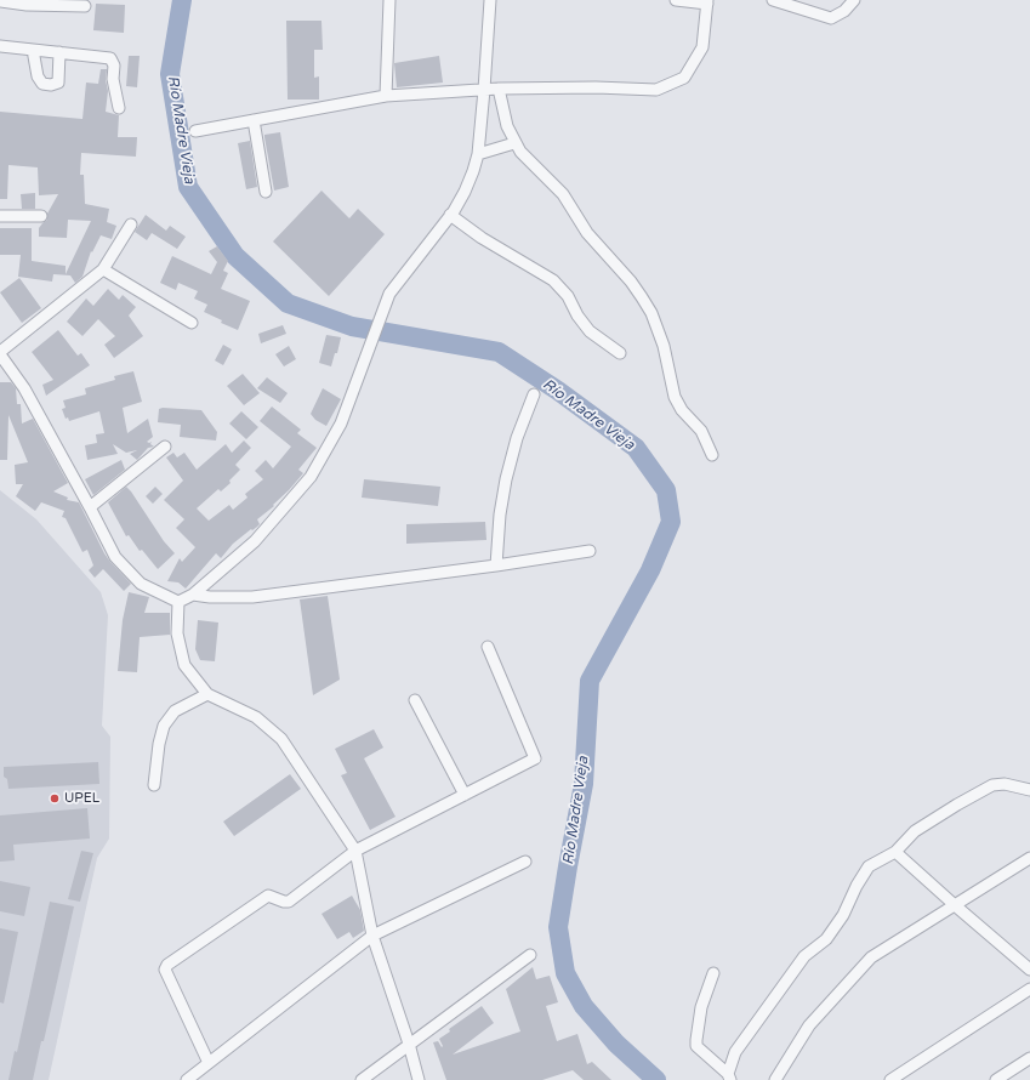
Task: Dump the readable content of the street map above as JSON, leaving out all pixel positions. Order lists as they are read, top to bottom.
{
  "water": ["Río Madre Vieja"],
  "places": ["UPEL"]
}
